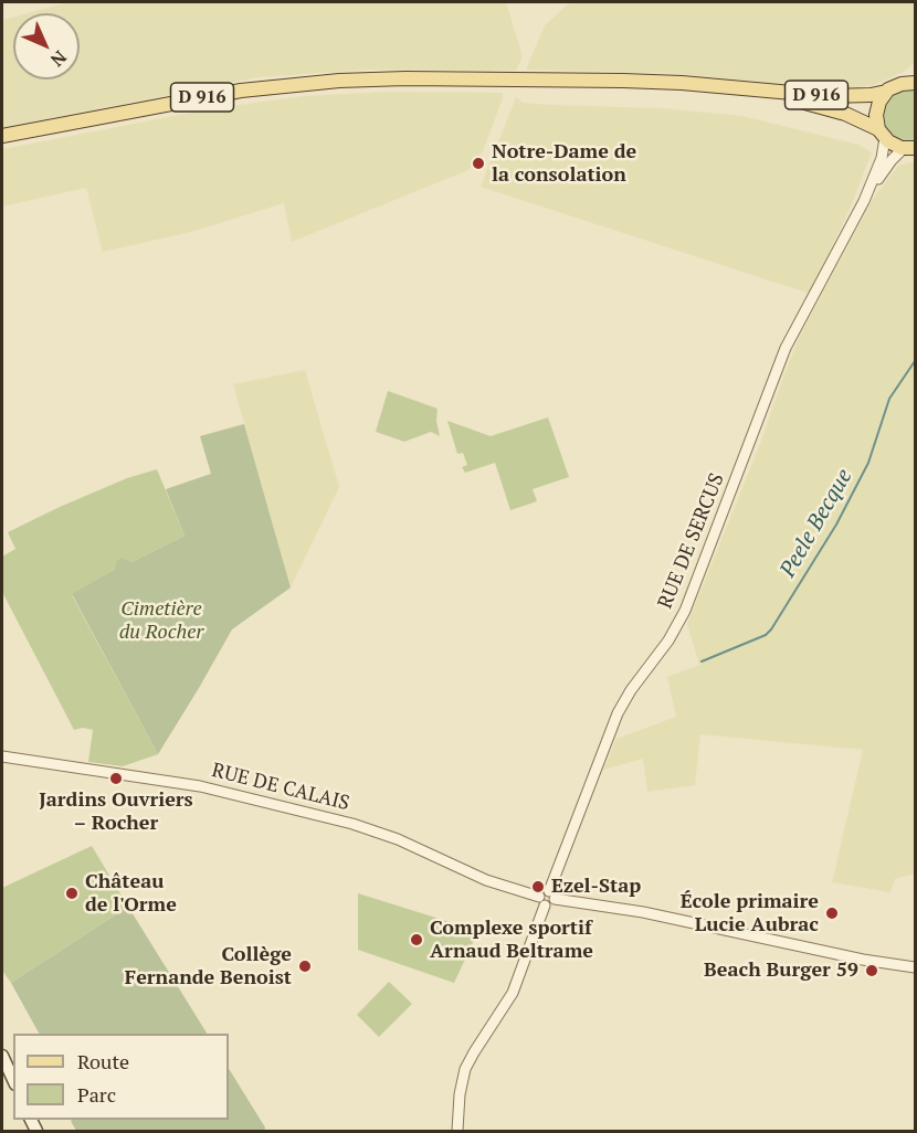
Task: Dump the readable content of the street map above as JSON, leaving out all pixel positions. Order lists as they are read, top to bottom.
{
  "streets": {
    "main road": ["D 916"],
    "street": ["RUE DE SERCUS", "RUE DE CALAIS"]
  },
  "crossings": [
    ["D 916", "RUE DE SERCUS"],
    ["RUE DE SERCUS", "RUE DE CALAIS"]
  ],
  "water": ["Peele Becque"],
  "parks": ["Cimetière du Rocher"],
  "places": [
    "Notre-Dame de la consolation",
    "Jardins Ouvriers – Rocher",
    "Ezel-Stap",
    "Château de l'Orme",
    "École primaire Lucie Aubrac",
    "Complexe sportif Arnaud Beltrame",
    "Collège Fernande Benoist",
    "Beach Burger 59"
  ],
  "legend": ["Route", "Parc"],
  "north": "bottom right"
}
